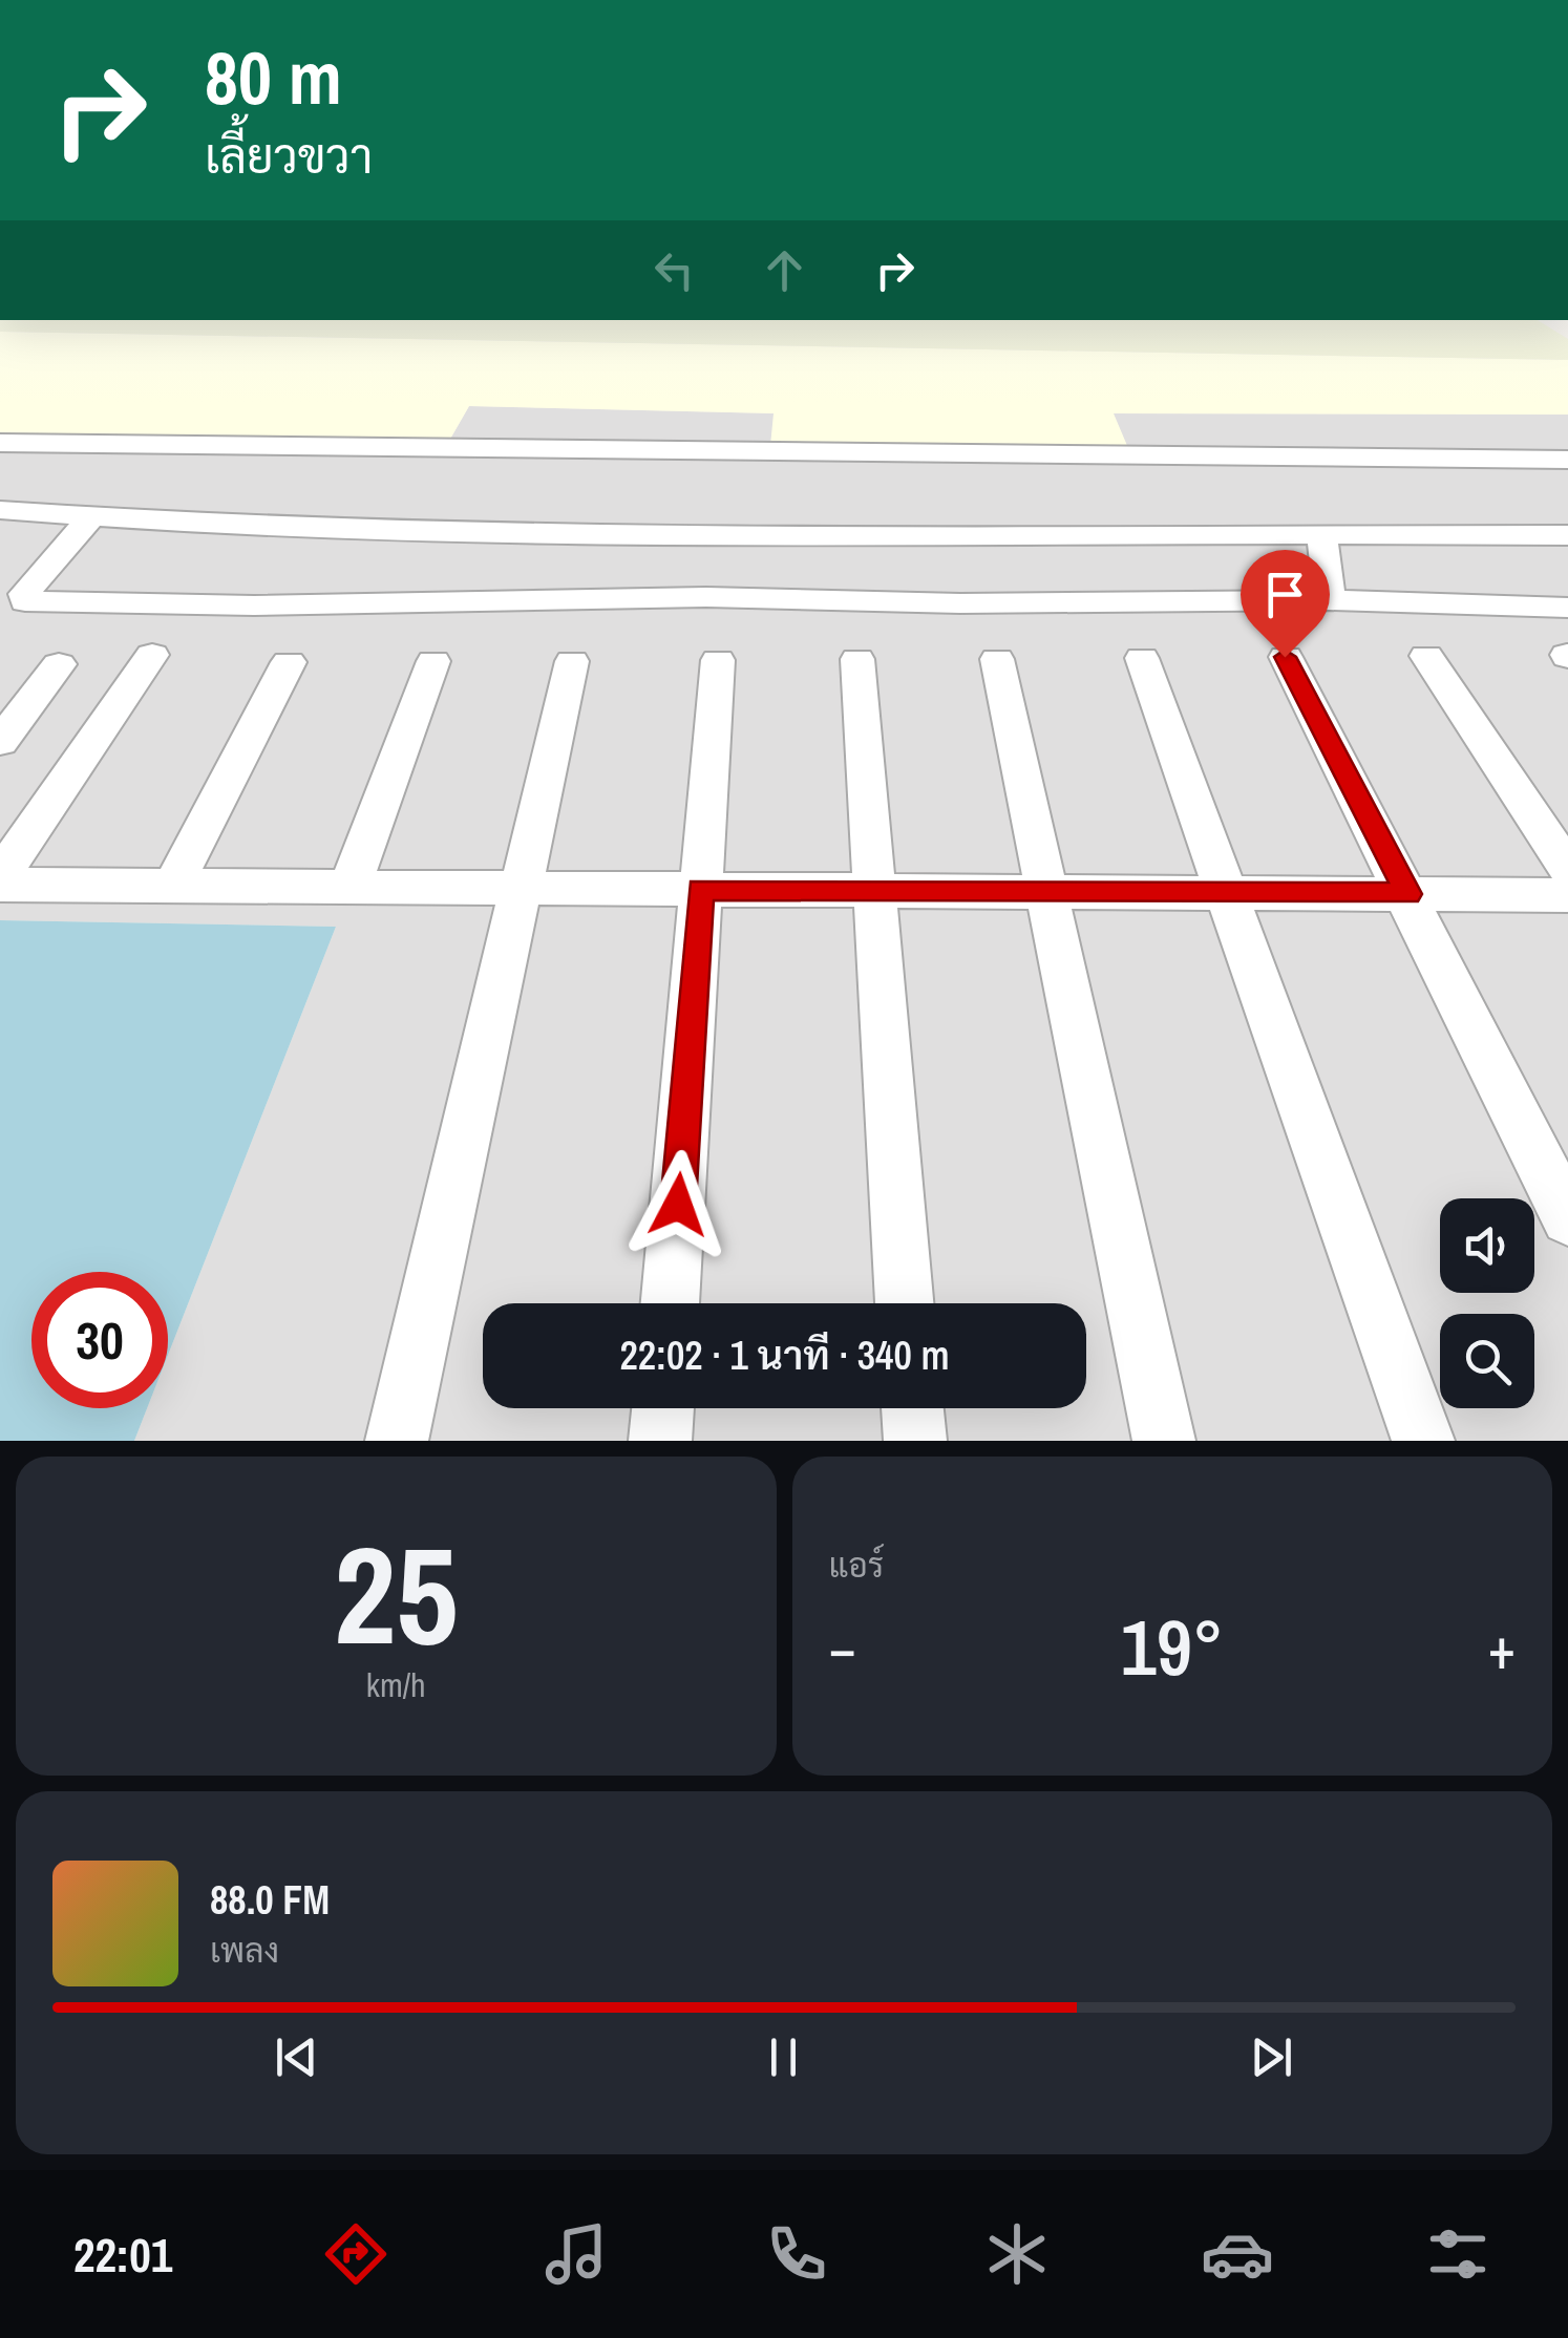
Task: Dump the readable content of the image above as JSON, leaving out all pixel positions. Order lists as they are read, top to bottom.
{
  "page": {
    "turn": ["80 m", "เลี้ยวขวา"],
    "limit": "30",
    "trip": "22:02 · 1 นาที · 340 m",
    "tile": [
      ["25", "km/h"],
      "แอร์"
    ],
    "heat": ["−", "19°", "+"],
    "song": ["88.0 FM", "เพลง"],
    "tabs": "22:01"
  }
}
